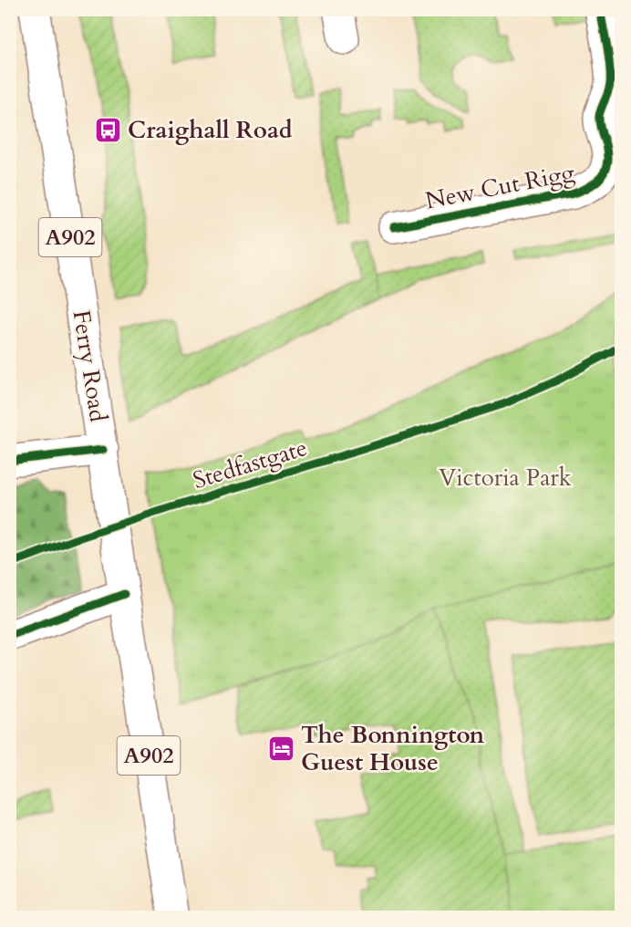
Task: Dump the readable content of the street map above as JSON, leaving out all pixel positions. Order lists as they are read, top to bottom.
{
  "streets": {
    "main road": ["New Cut Rigg", "A902", "Ferry Road"],
    "cycle path": ["Stedfastgate"]
  },
  "parks": ["Victoria Park"],
  "places": {
    "bus stop": ["Craighall Road"],
    "hotel": ["The Bonnington Guest House"]
  }
}
